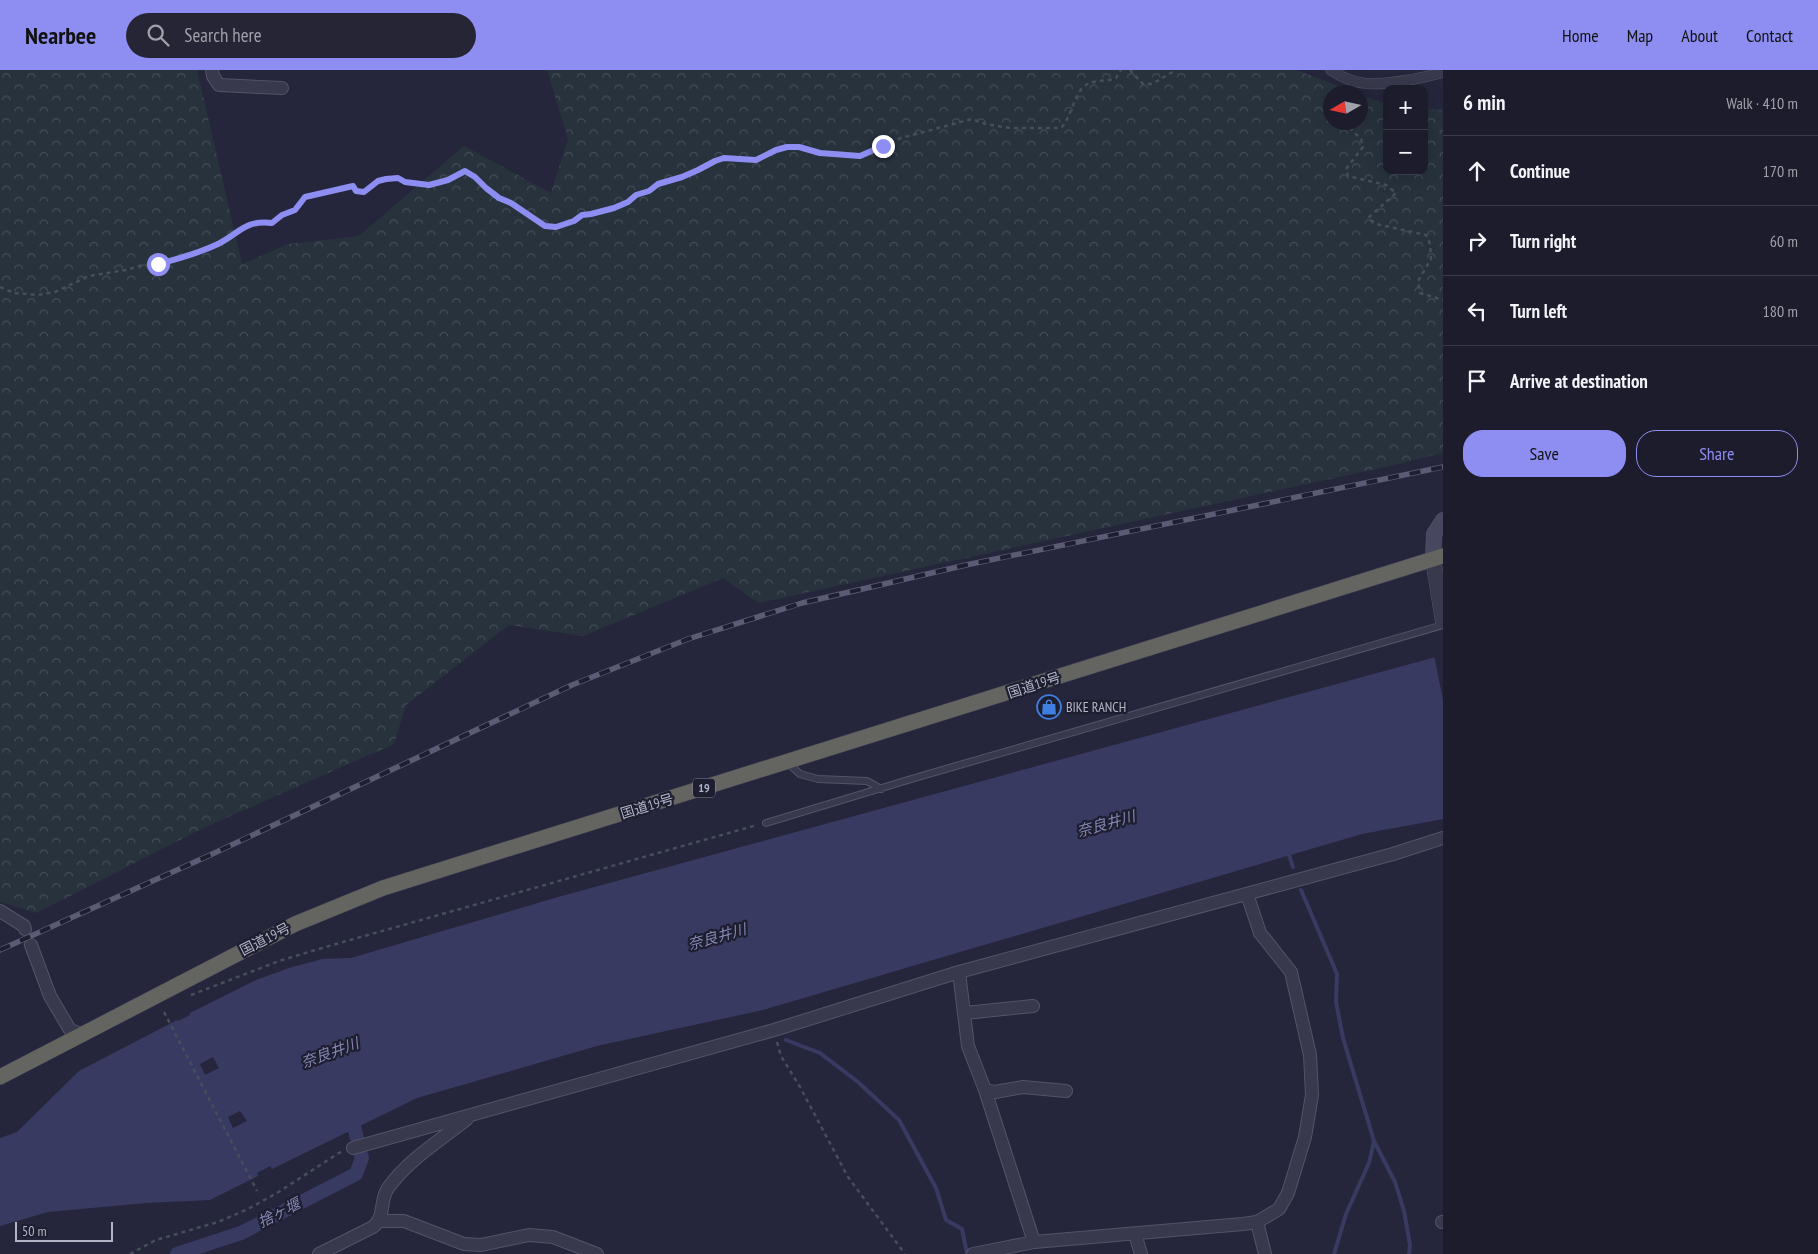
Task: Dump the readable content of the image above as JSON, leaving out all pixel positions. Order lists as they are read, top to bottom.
{
  "streets": {
    "highway": ["国道19号", "19"]
  },
  "water": ["奈良井川", "捨ヶ堰"],
  "places": {
    "shop": ["BIKE RANCH"]
  },
  "scale_bar": "50 m",
  "north": "left",
  "page": {
    "header": "Nearbee",
    "search": "Search here",
    "nav": [
      "Home",
      "Map",
      "About",
      "Contact"
    ],
    "heading": ["6 min", "Walk · 410 m"],
    "map_buttons": ["+", "−"],
    "list": [
      ["Continue", "170 m"],
      ["Turn right", "60 m"],
      ["Turn left", "180 m"],
      "Arrive at destination"
    ],
    "buttons": ["Save", "Share"],
    "scale": "50 m"
  }
}
